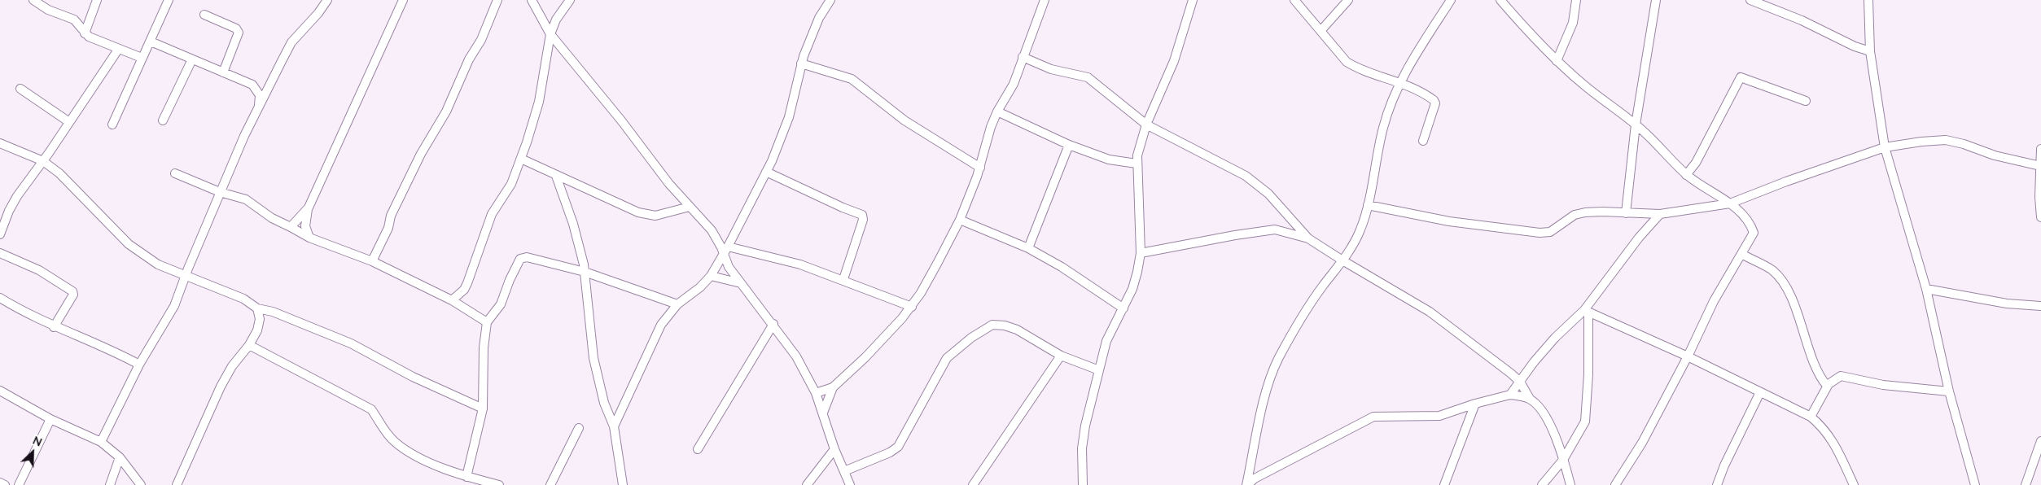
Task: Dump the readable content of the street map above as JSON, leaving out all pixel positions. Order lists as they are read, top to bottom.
{
  "north": "top right"
}
